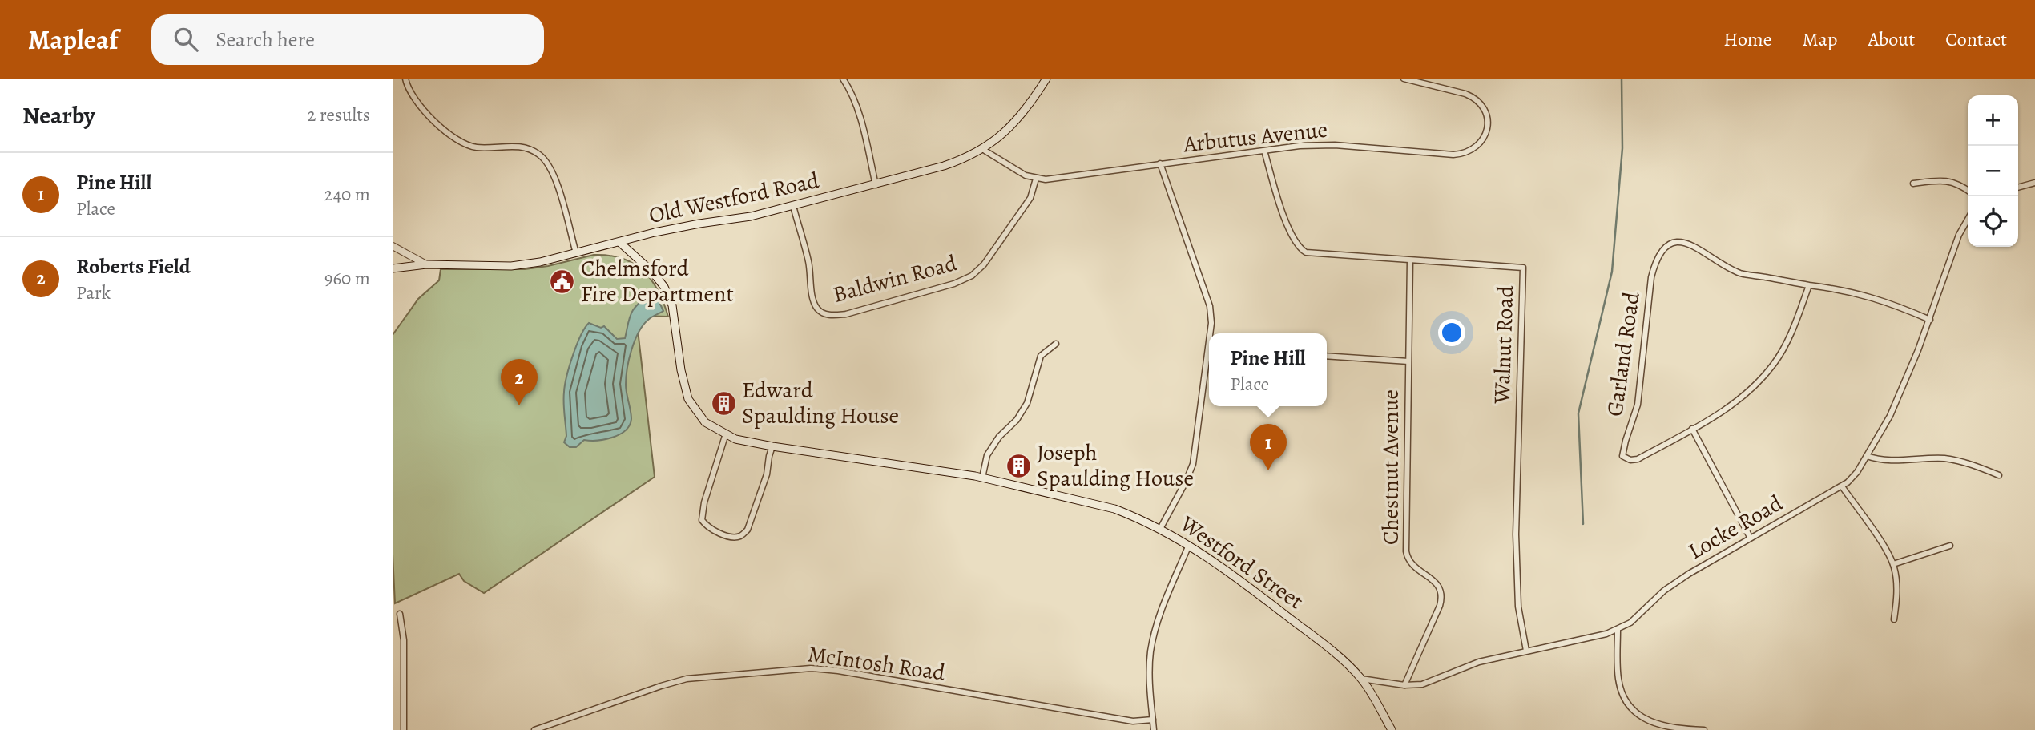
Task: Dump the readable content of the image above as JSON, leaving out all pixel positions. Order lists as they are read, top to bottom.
{
  "streets": {
    "main road": ["Old Westford Road", "Westford Street"],
    "street": [
      "Arbutus Avenue",
      "Baldwin Road",
      "Walnut Road",
      "Garland Road",
      "Chestnut Avenue",
      "Locke Road",
      "McIntosh Road"
    ]
  },
  "crossings": [
    ["Arbutus Avenue", "Old Westford Road"],
    ["Arbutus Avenue", "Baldwin Road"],
    ["Arbutus Avenue", "Walnut Road"],
    ["Old Westford Road", "Baldwin Road"],
    ["Old Westford Road", "Westford Street"],
    ["Walnut Road", "Chestnut Avenue"],
    ["Walnut Road", "Locke Road"],
    ["Garland Road", "Locke Road"],
    ["Chestnut Avenue", "Locke Road"],
    ["Locke Road", "Westford Street"]
  ],
  "places": {
    "public building": ["Chelmsford Fire Department"],
    "building": ["Edward Spaulding House", "Joseph Spaulding House"]
  },
  "page": {
    "header": "Mapleaf",
    "search": "Search here",
    "nav": [
      "Home",
      "Map",
      "About",
      "Contact"
    ],
    "heading": ["Nearby", "2 results"],
    "map_buttons": ["+", "−"],
    "list": [
      {
        "mark": "1",
        "name": "Pine Hill",
        "note": "Place",
        "value": "240 m"
      },
      {
        "mark": "2",
        "name": "Roberts Field",
        "note": "Park",
        "value": "960 m"
      }
    ],
    "popup": ["Pine Hill", "Place"],
    "pins": ["2", "1"]
  }
}
